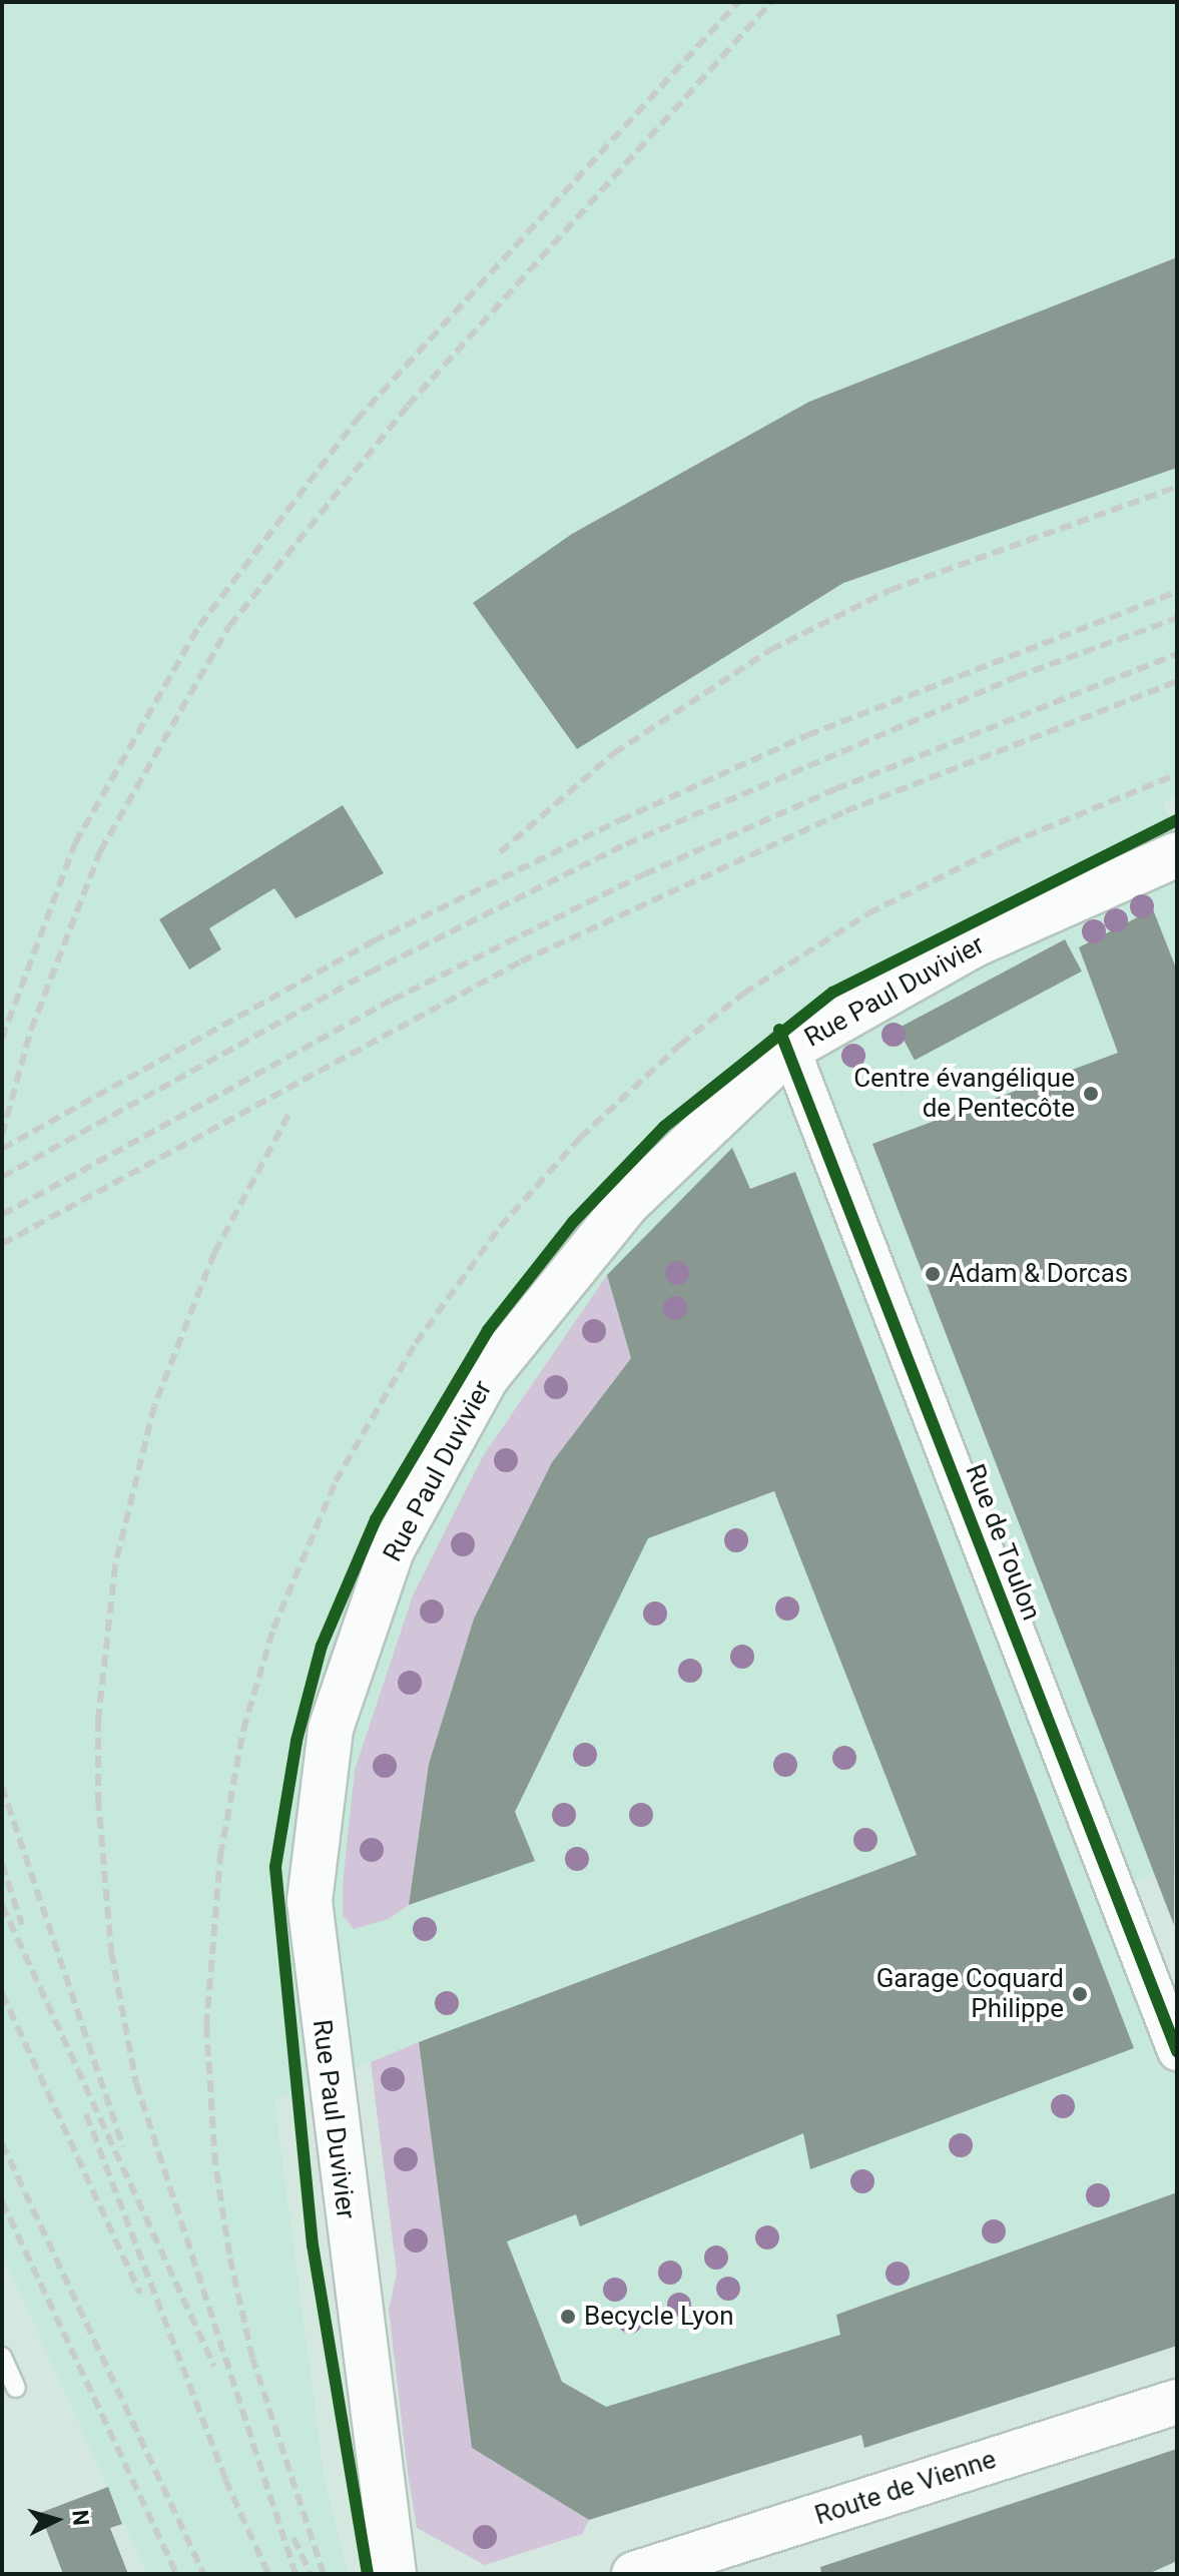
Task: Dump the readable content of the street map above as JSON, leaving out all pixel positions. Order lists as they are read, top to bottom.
{
  "streets": {
    "main road": ["Rue Paul Duvivier", "Route de Vienne"],
    "street": ["Rue de Toulon"]
  },
  "crossings": [
    ["Rue Paul Duvivier", "Rue de Toulon"]
  ],
  "places": [
    "Centre évangélique de Pentecôte",
    "Adam & Dorcas",
    "Garage Coquard Philippe",
    "Becycle Lyon"
  ],
  "north": "right"
}
